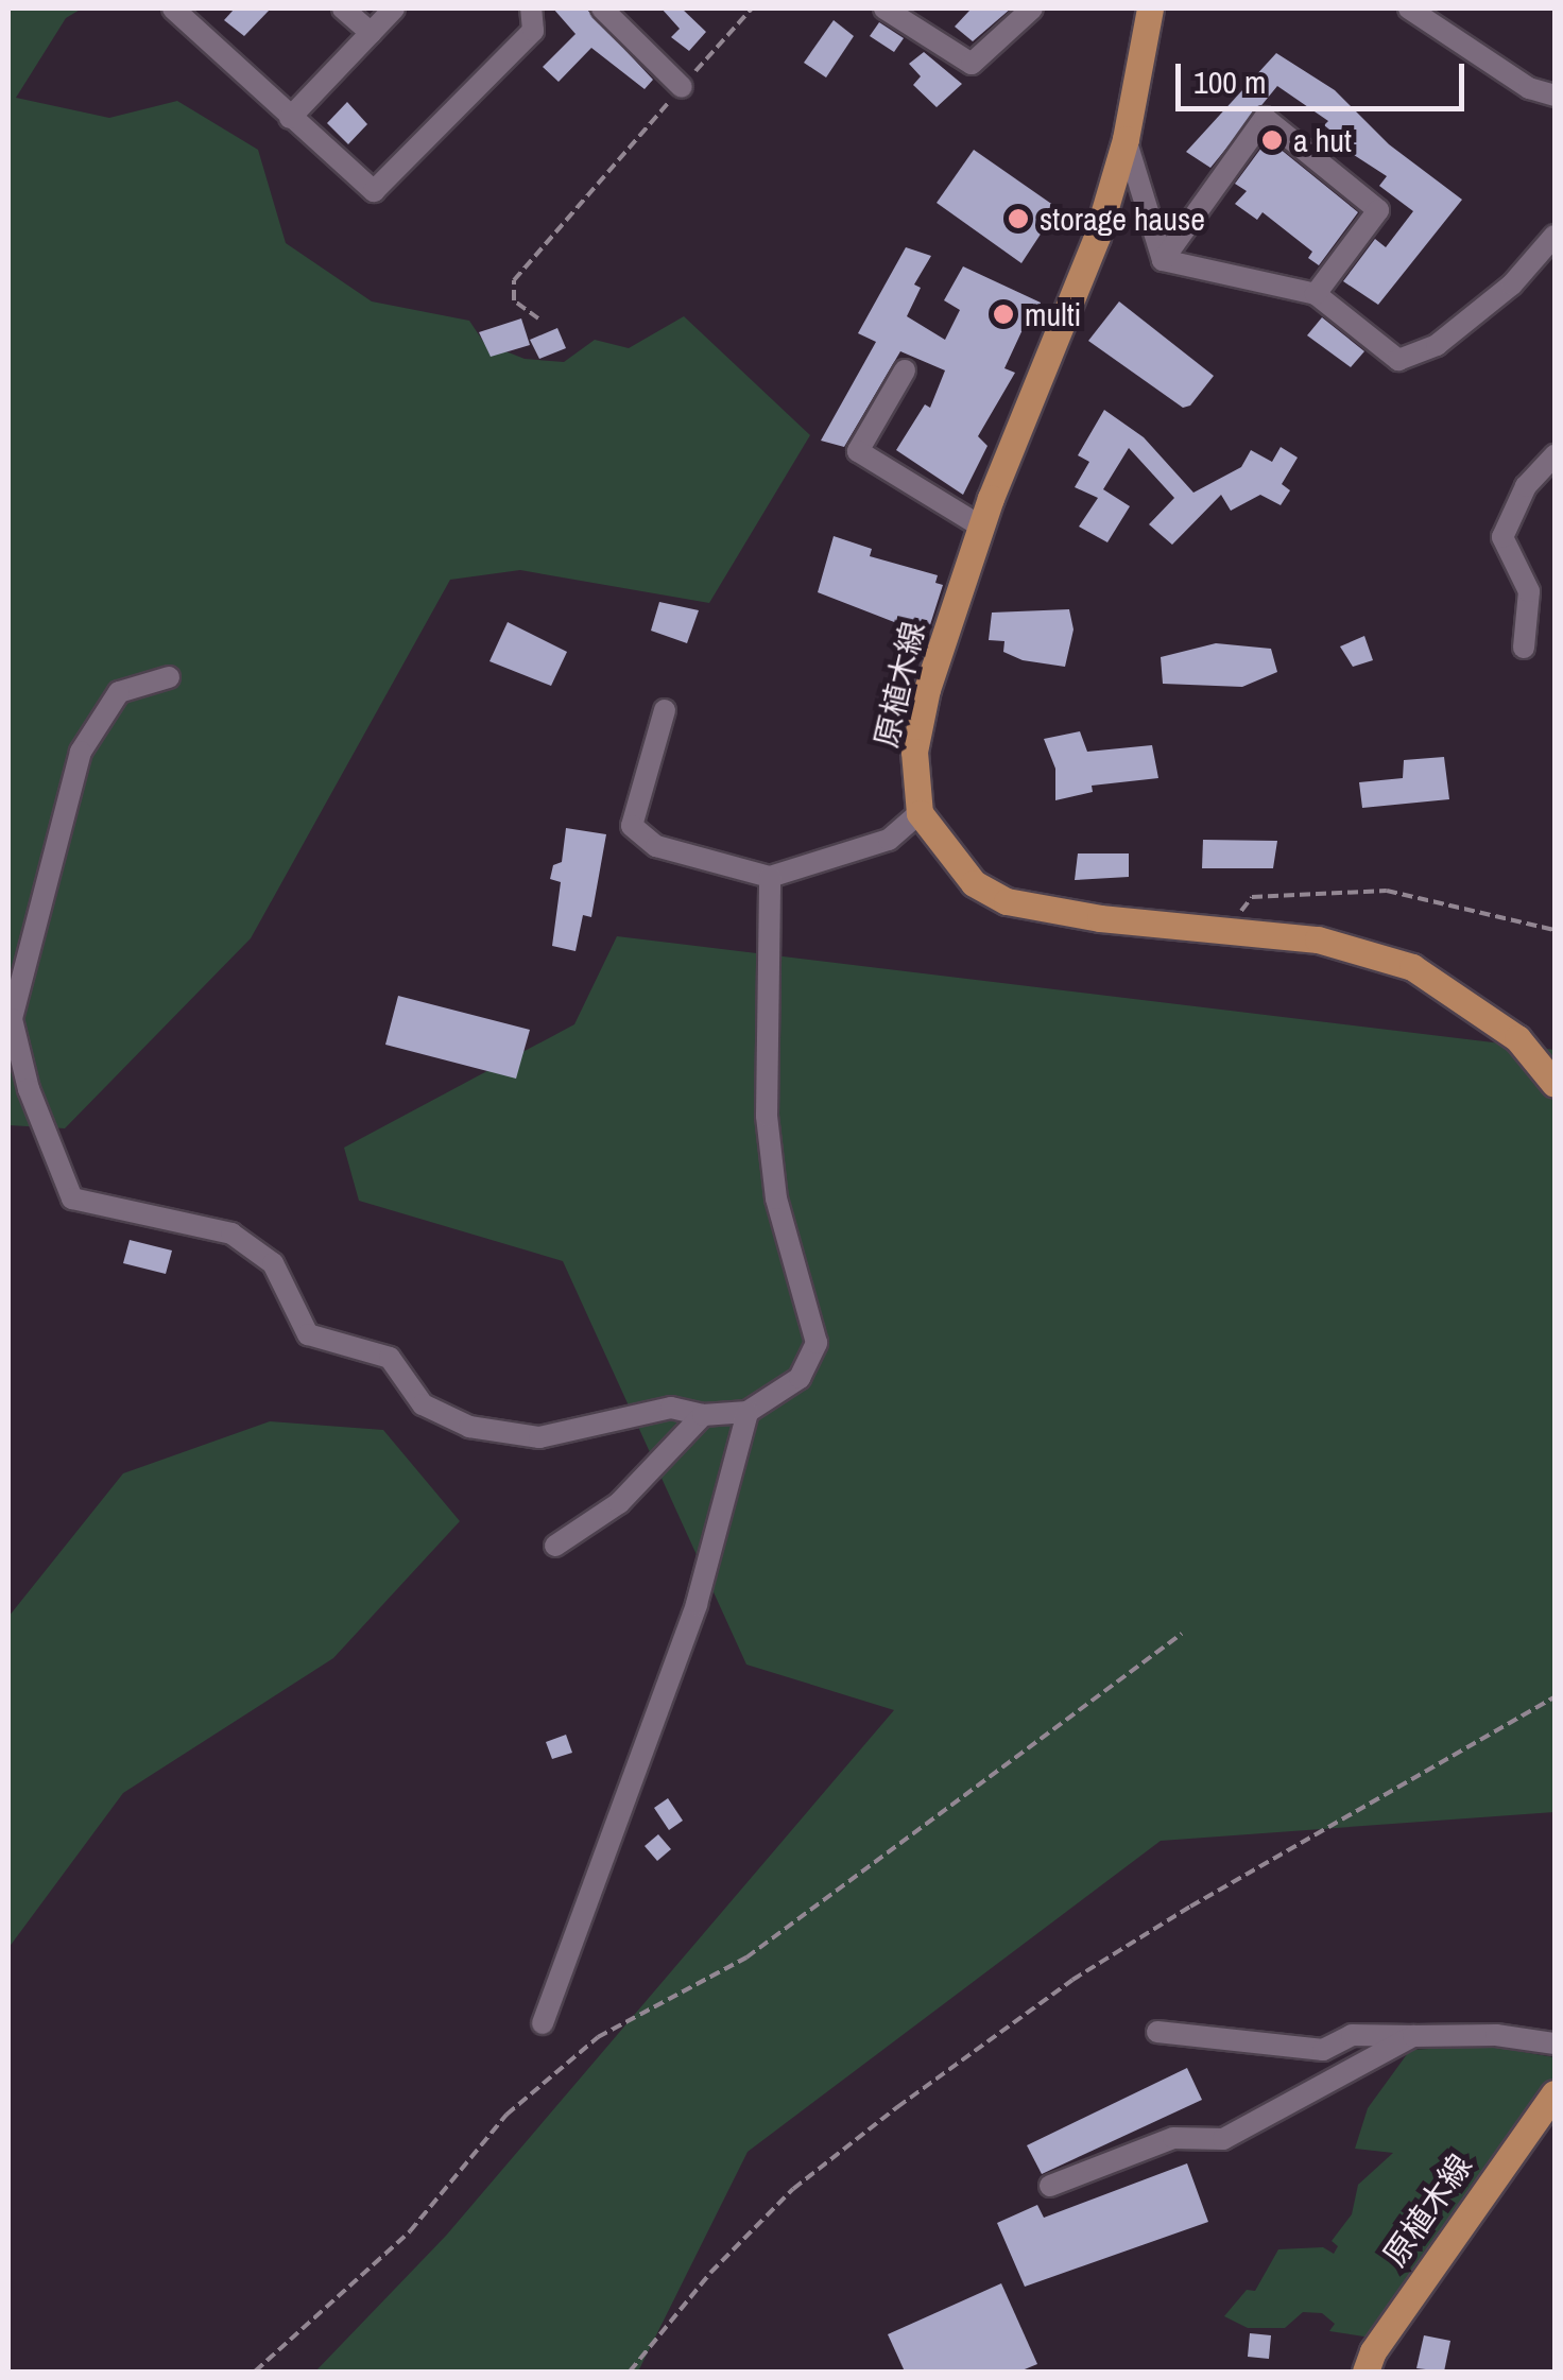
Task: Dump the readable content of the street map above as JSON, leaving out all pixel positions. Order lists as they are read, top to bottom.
{
  "streets": {
    "main road": ["原植木線"]
  },
  "places": ["a hut", "storage hause", "multi"],
  "scale_bar": "100 m"
}
